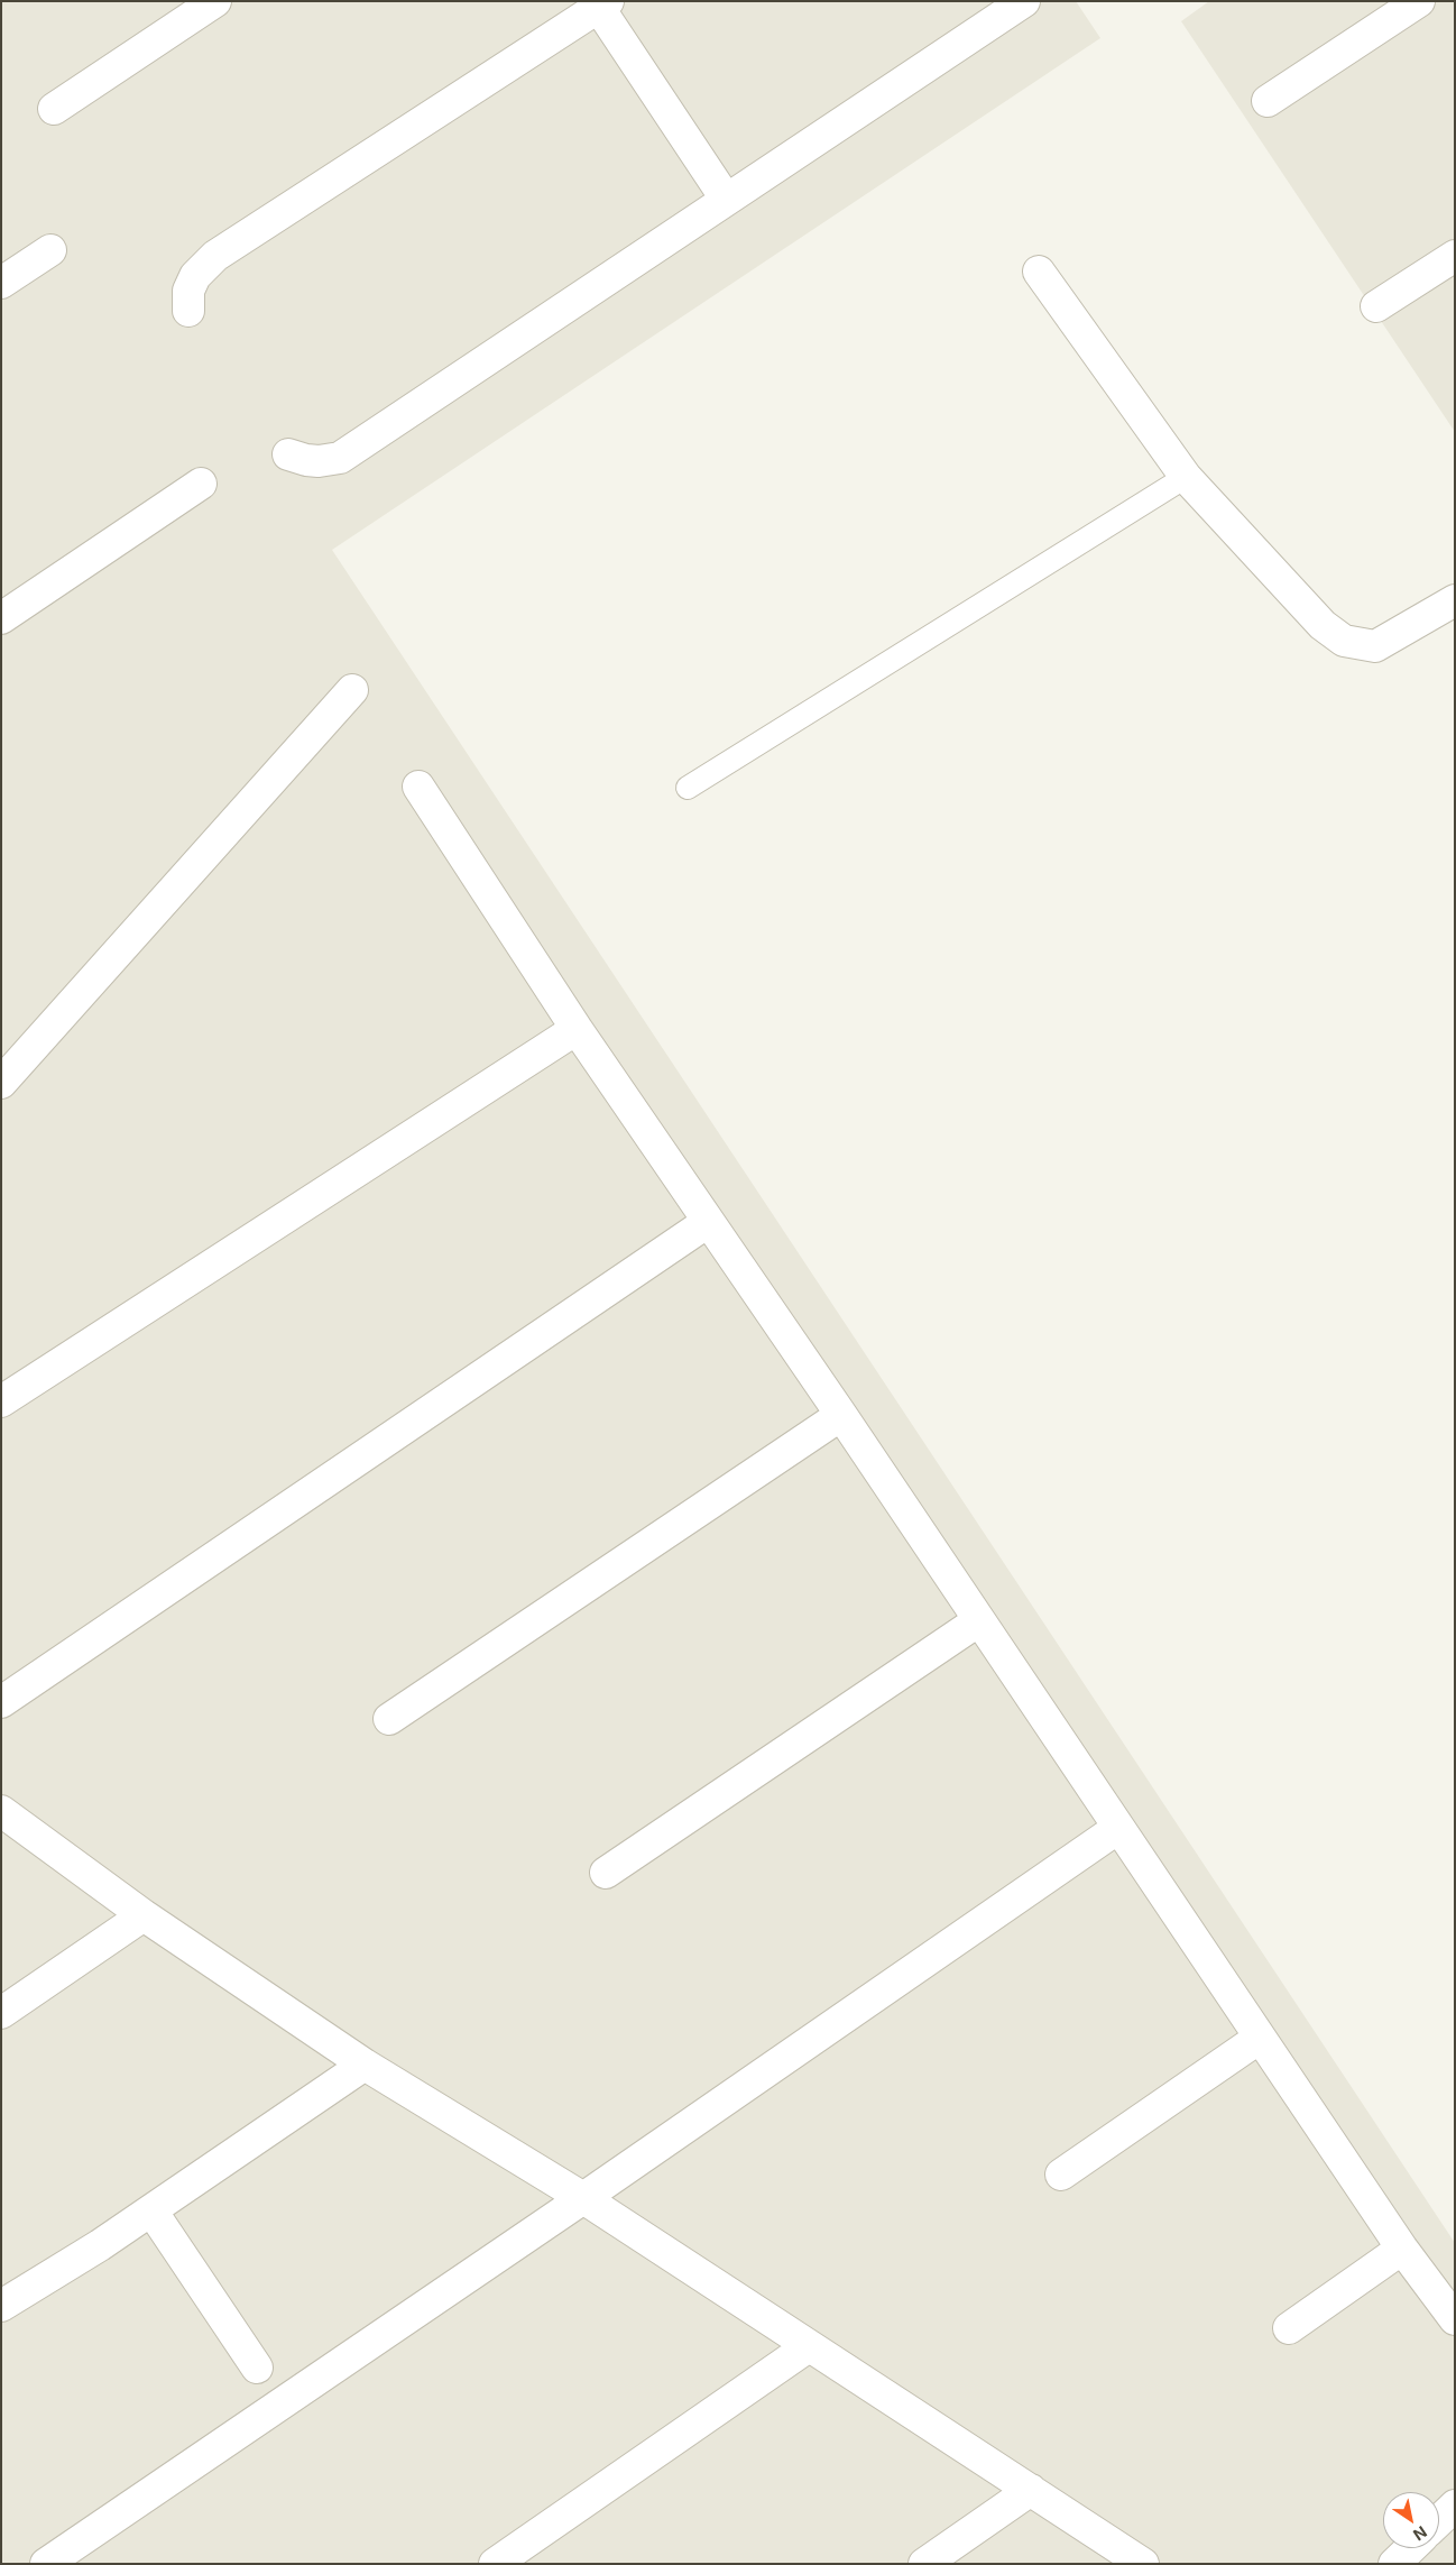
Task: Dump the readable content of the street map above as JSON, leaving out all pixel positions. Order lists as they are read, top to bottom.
{
  "north": "bottom right"
}
